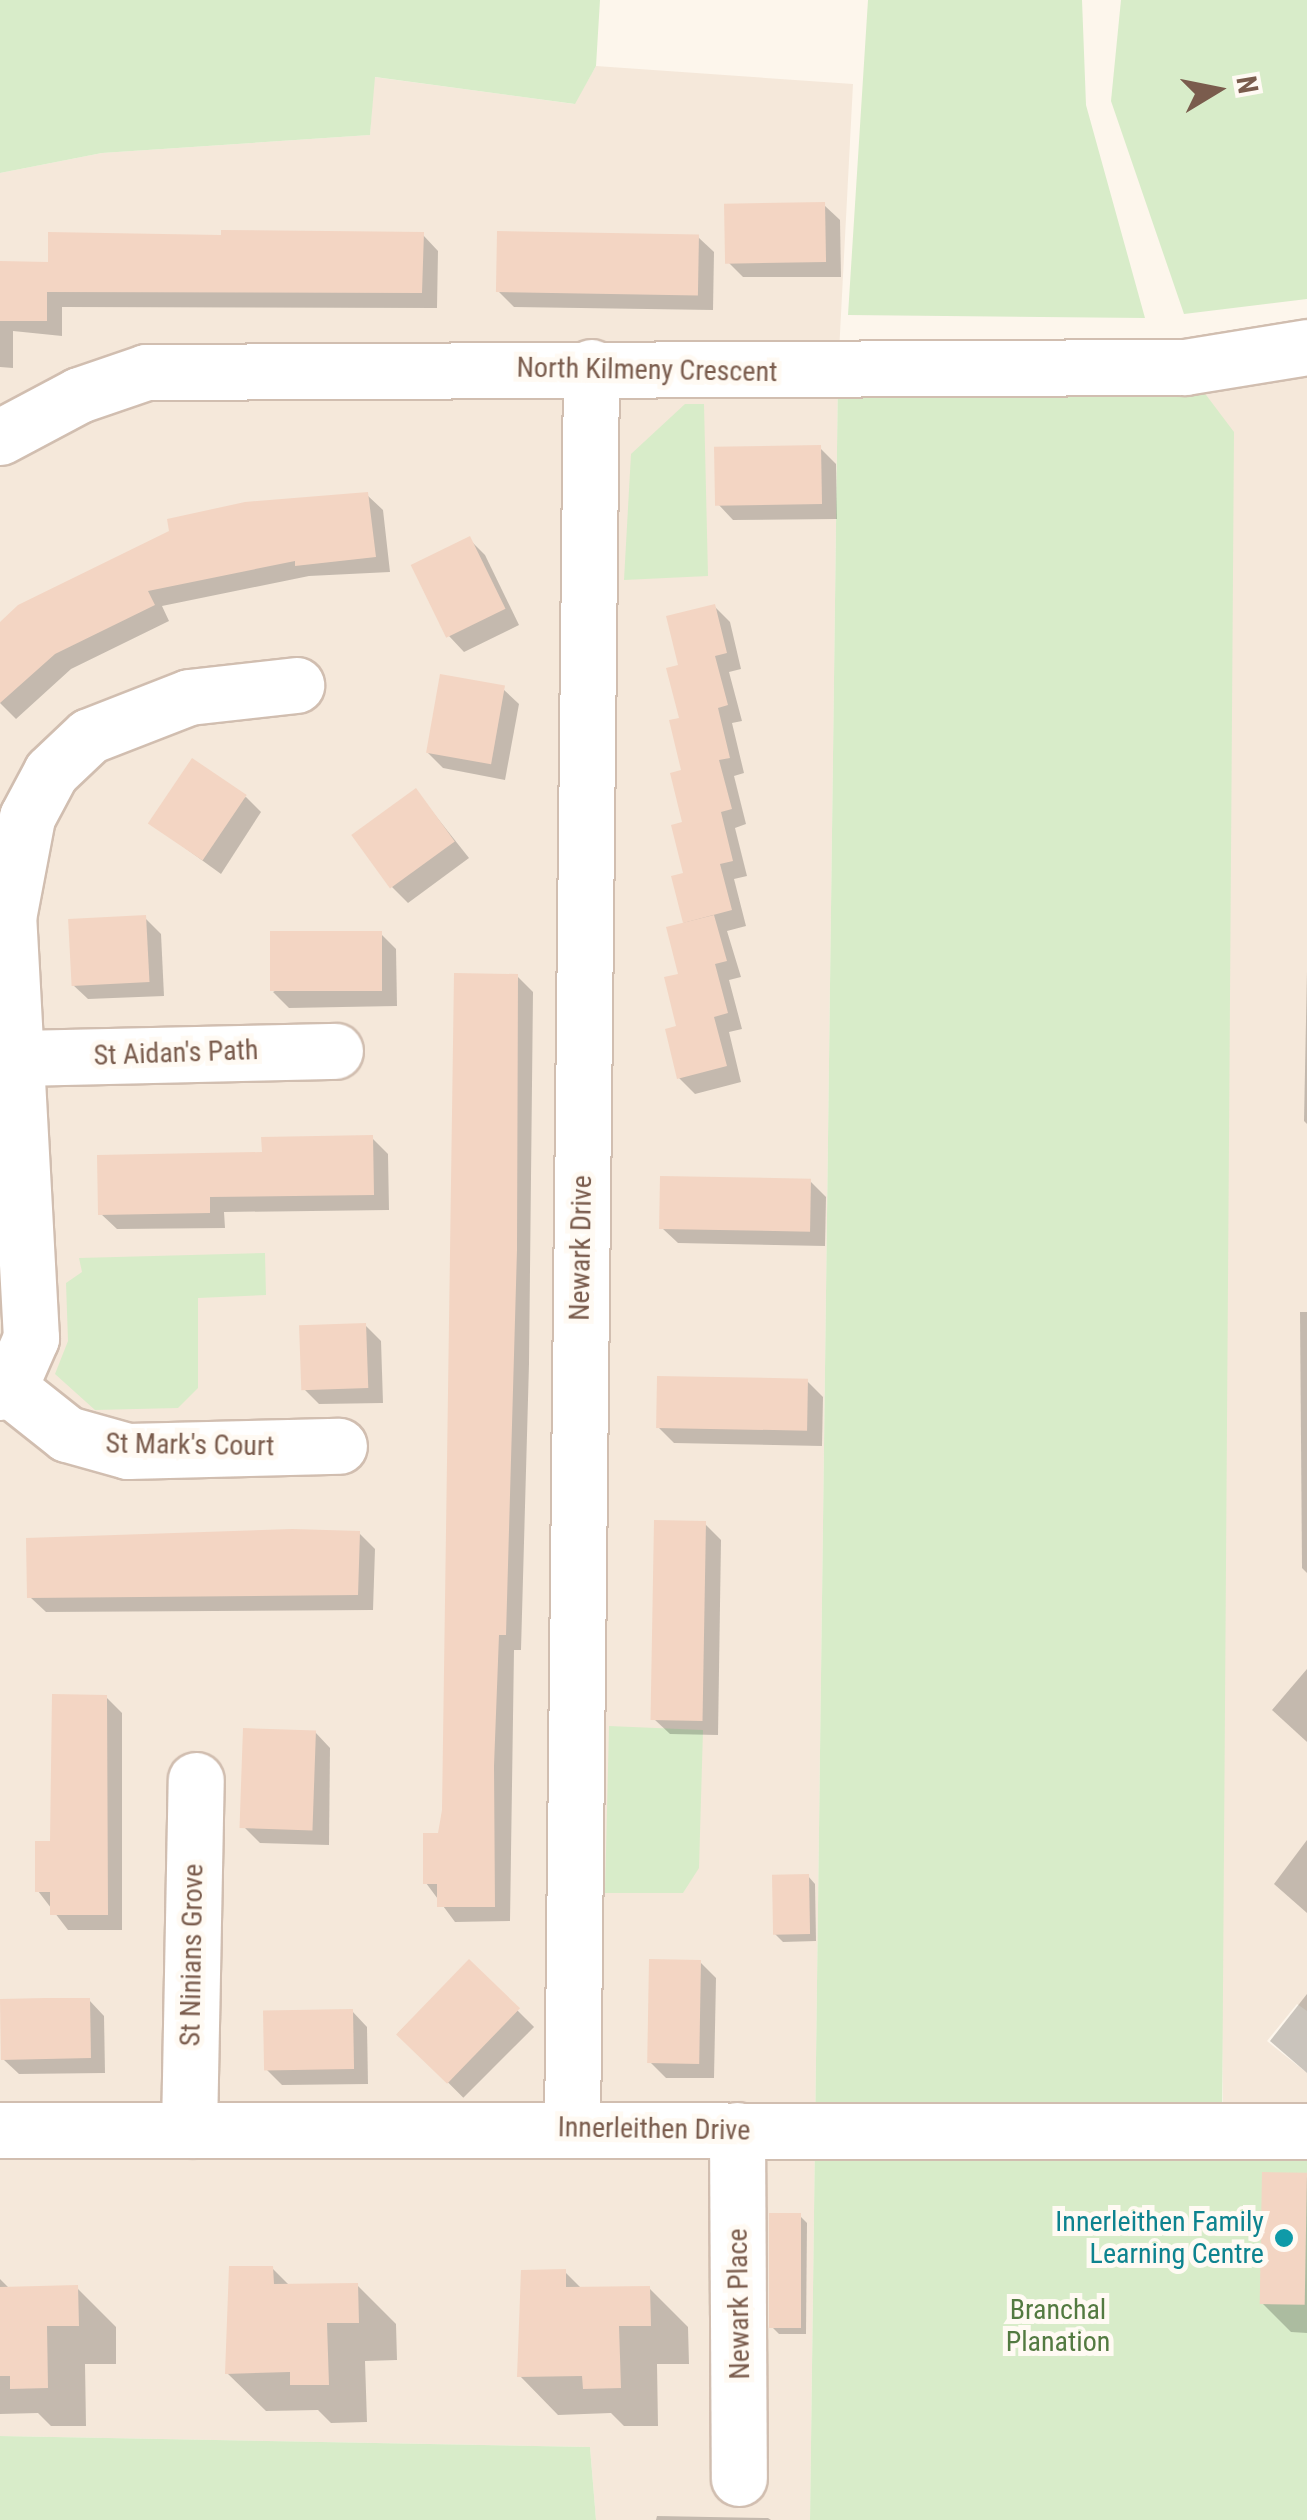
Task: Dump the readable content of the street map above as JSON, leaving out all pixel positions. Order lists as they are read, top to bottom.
{
  "streets": {
    "street": [
      "North Kilmeny Crescent",
      "St Aidan's Path",
      "Newark Drive",
      "St Mark's Court",
      "St Ninians Grove",
      "Innerleithen Drive",
      "Newark Place"
    ]
  },
  "crossings": [
    ["North Kilmeny Crescent", "Newark Drive"],
    ["Newark Drive", "Innerleithen Drive"],
    ["St Ninians Grove", "Innerleithen Drive"],
    ["Innerleithen Drive", "Newark Place"]
  ],
  "parks": ["Branchal Planation"],
  "places": ["Innerleithen Family Learning Centre"],
  "north": "right"
}
